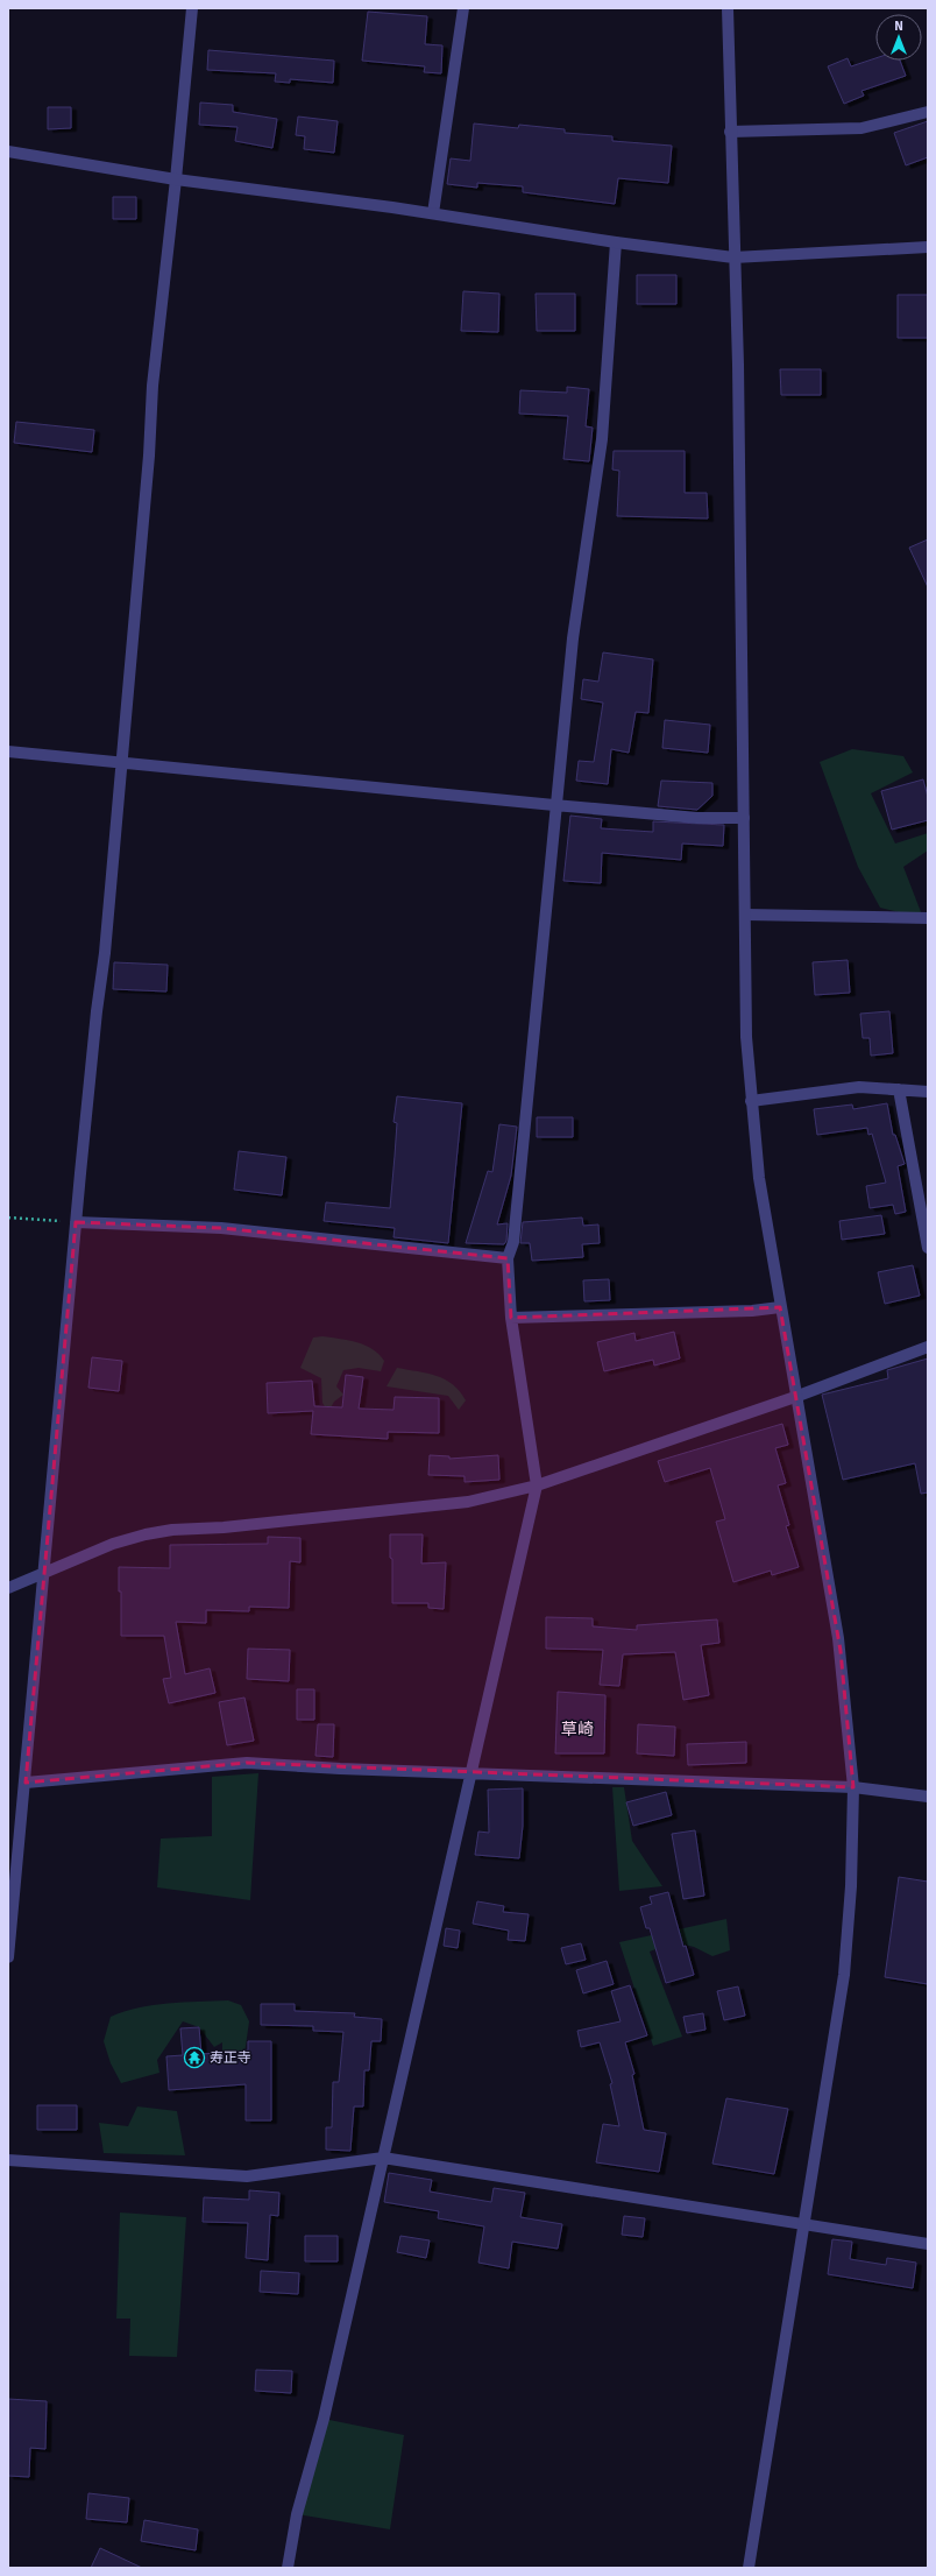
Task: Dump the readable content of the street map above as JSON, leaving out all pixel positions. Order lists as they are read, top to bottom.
{
  "districts": ["草崎"],
  "places": {
    "temple": ["寿正寺"]
  },
  "north": "top"
}
